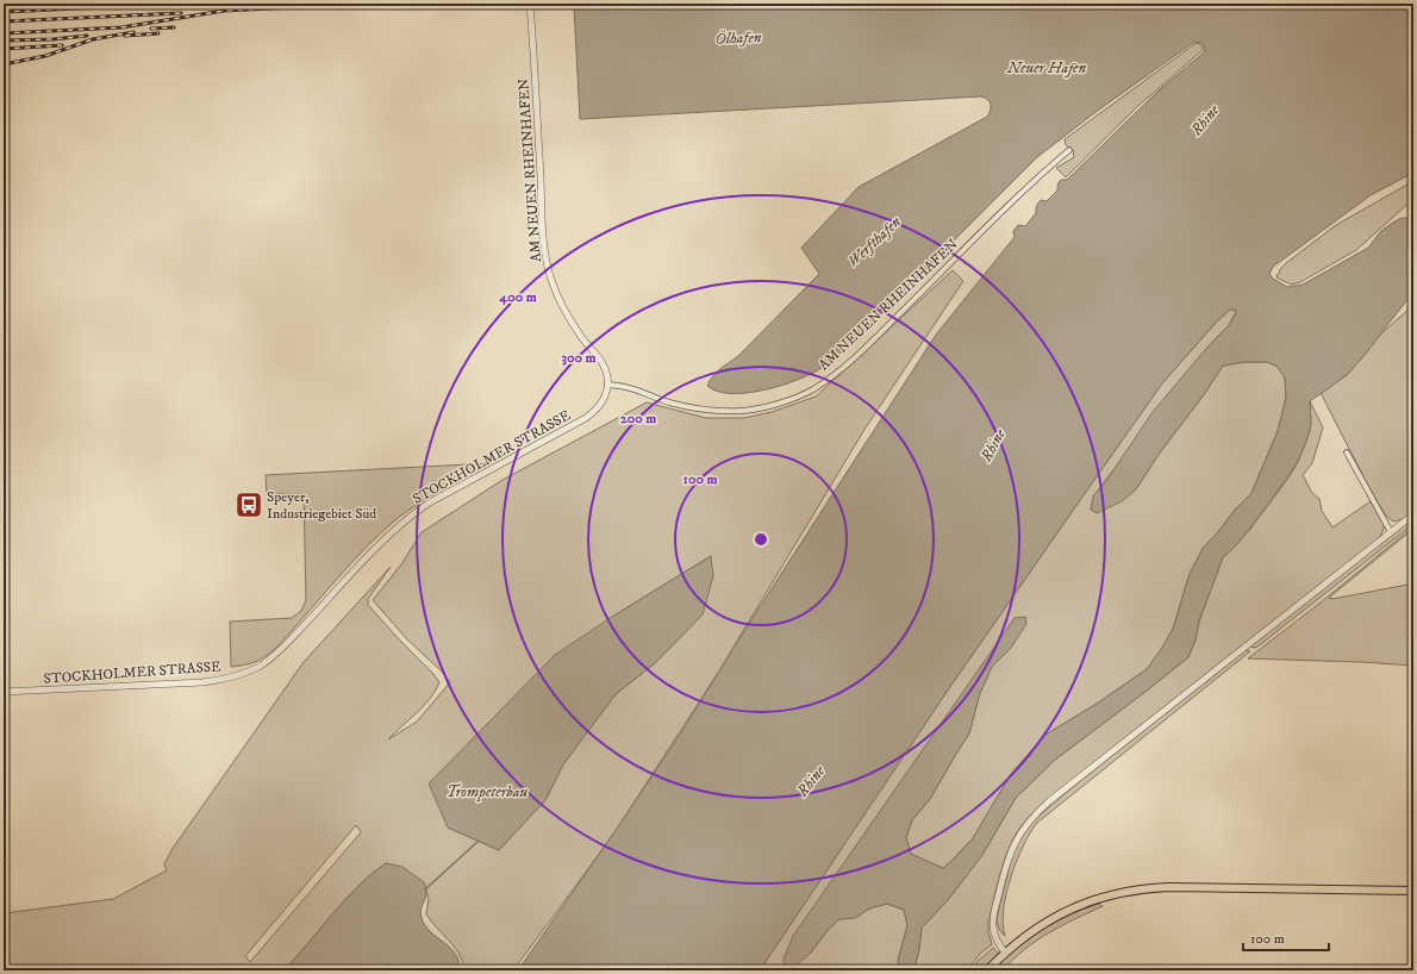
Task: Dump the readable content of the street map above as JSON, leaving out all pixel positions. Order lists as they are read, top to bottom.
{
  "streets": {
    "street": ["AM NEUEN RHEINHAFEN", "STOCKHOLMER STRASSE"]
  },
  "crossings": [
    ["AM NEUEN RHEINHAFEN", "STOCKHOLMER STRASSE"]
  ],
  "water": [
    "Ölhafen",
    "Neuer Hafen",
    "Rhine",
    "Werfthafen",
    "Trompeterbau"
  ],
  "places": {
    "bus stop": ["Speyer, Industriegebiet Süd"]
  },
  "scale_bar": "100 m",
  "rings": [
    "400 m",
    "300 m",
    "200 m",
    "100 m"
  ]
}
